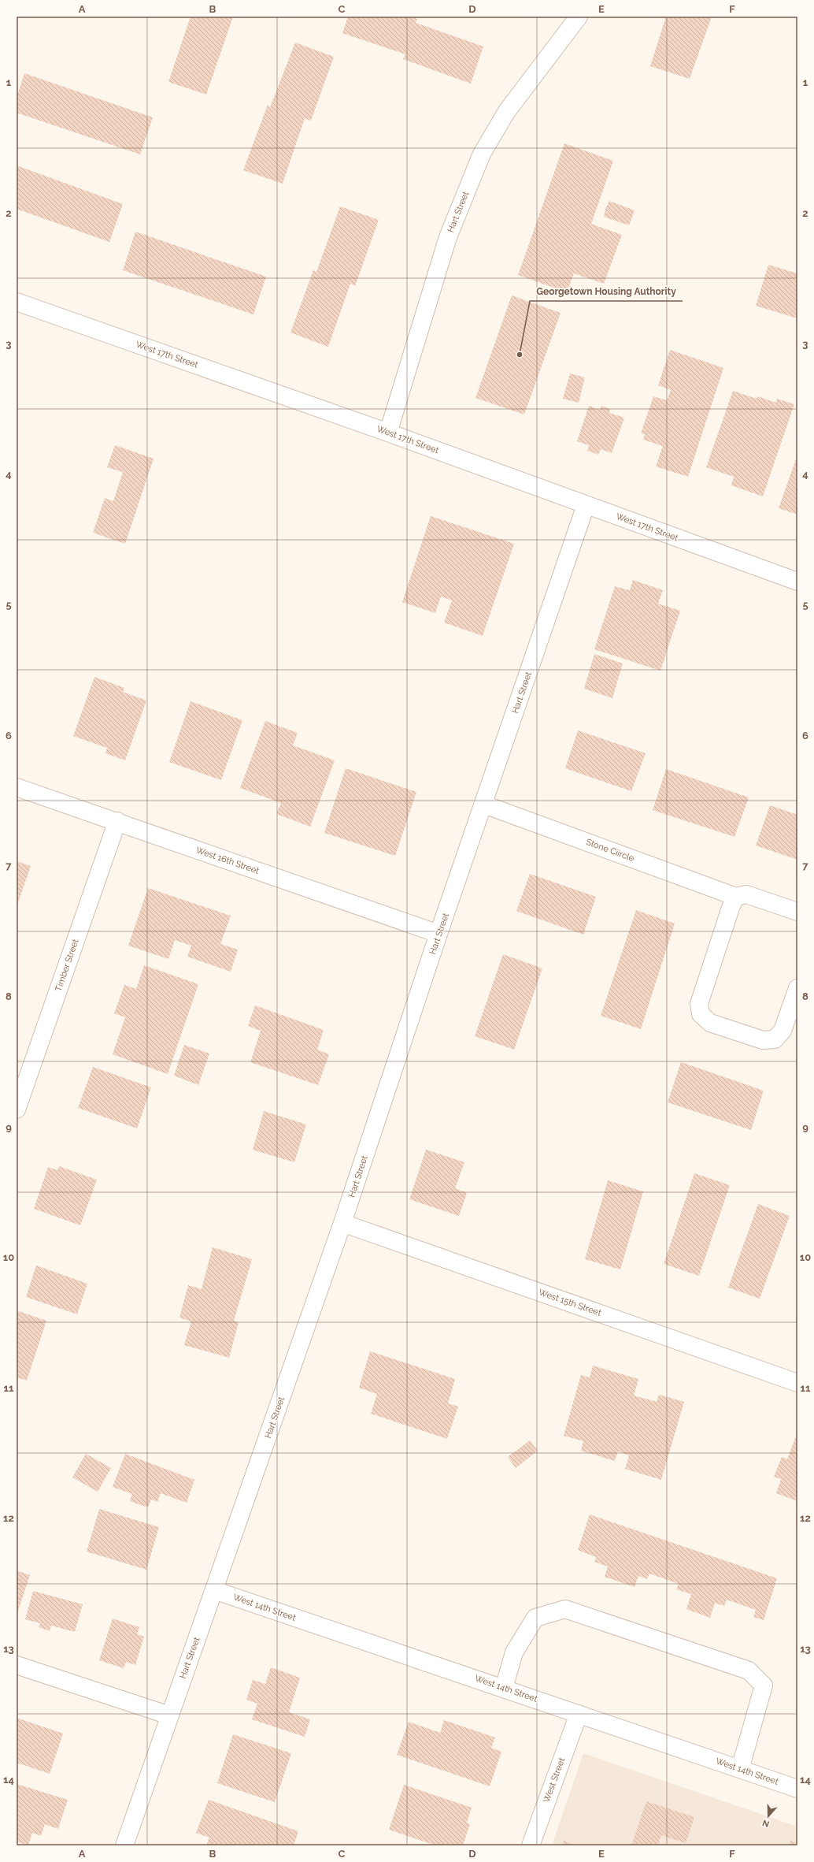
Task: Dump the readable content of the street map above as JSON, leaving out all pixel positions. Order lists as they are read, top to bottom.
{
  "streets": {
    "street": [
      "Hart Street",
      "West 17th Street",
      "Stone Ciircle",
      "West 16th Street",
      "Timber Street",
      "West 15th Street",
      "West 14th Street",
      "West Street"
    ]
  },
  "crossings": [
    ["Hart Street", "West 17th Street"],
    ["Hart Street", "Stone Ciircle"],
    ["Hart Street", "West 16th Street"],
    ["Hart Street", "West 15th Street"],
    ["Hart Street", "West 14th Street"],
    ["West 16th Street", "Timber Street"],
    ["West 14th Street", "West Street"]
  ],
  "places": ["Georgetown Housing Authority"],
  "north": "bottom",
  "grid": {
    "columns": [
      "A",
      "B",
      "C",
      "D",
      "E",
      "F"
    ],
    "rows": [
      "1",
      "2",
      "3",
      "4",
      "5",
      "6",
      "7",
      "8",
      "9",
      "10",
      "11",
      "12",
      "13",
      "14"
    ]
  }
}
